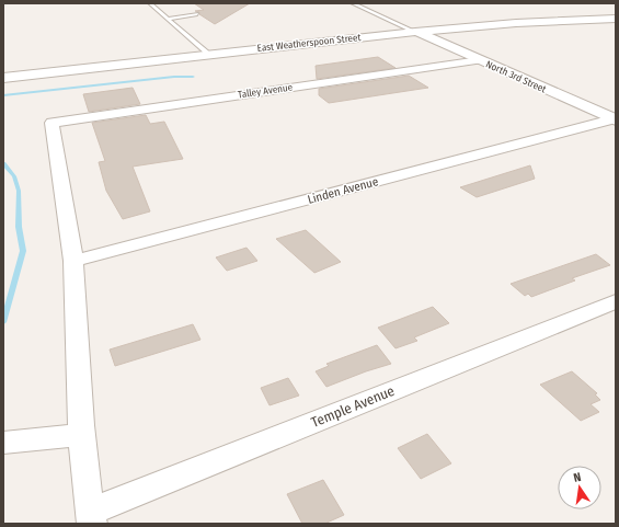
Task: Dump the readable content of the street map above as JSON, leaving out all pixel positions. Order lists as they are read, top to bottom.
{
  "streets": {
    "street": [
      "East Weatherspoon Street",
      "North 3rd Street",
      "Talley Avenue",
      "Linden Avenue",
      "Temple Avenue"
    ]
  },
  "crossings": [
    ["East Weatherspoon Street", "North 3rd Street"],
    ["North 3rd Street", "Talley Avenue"],
    ["North 3rd Street", "Linden Avenue"],
    ["Talley Avenue", "Linden Avenue"]
  ],
  "north": "top"
}
